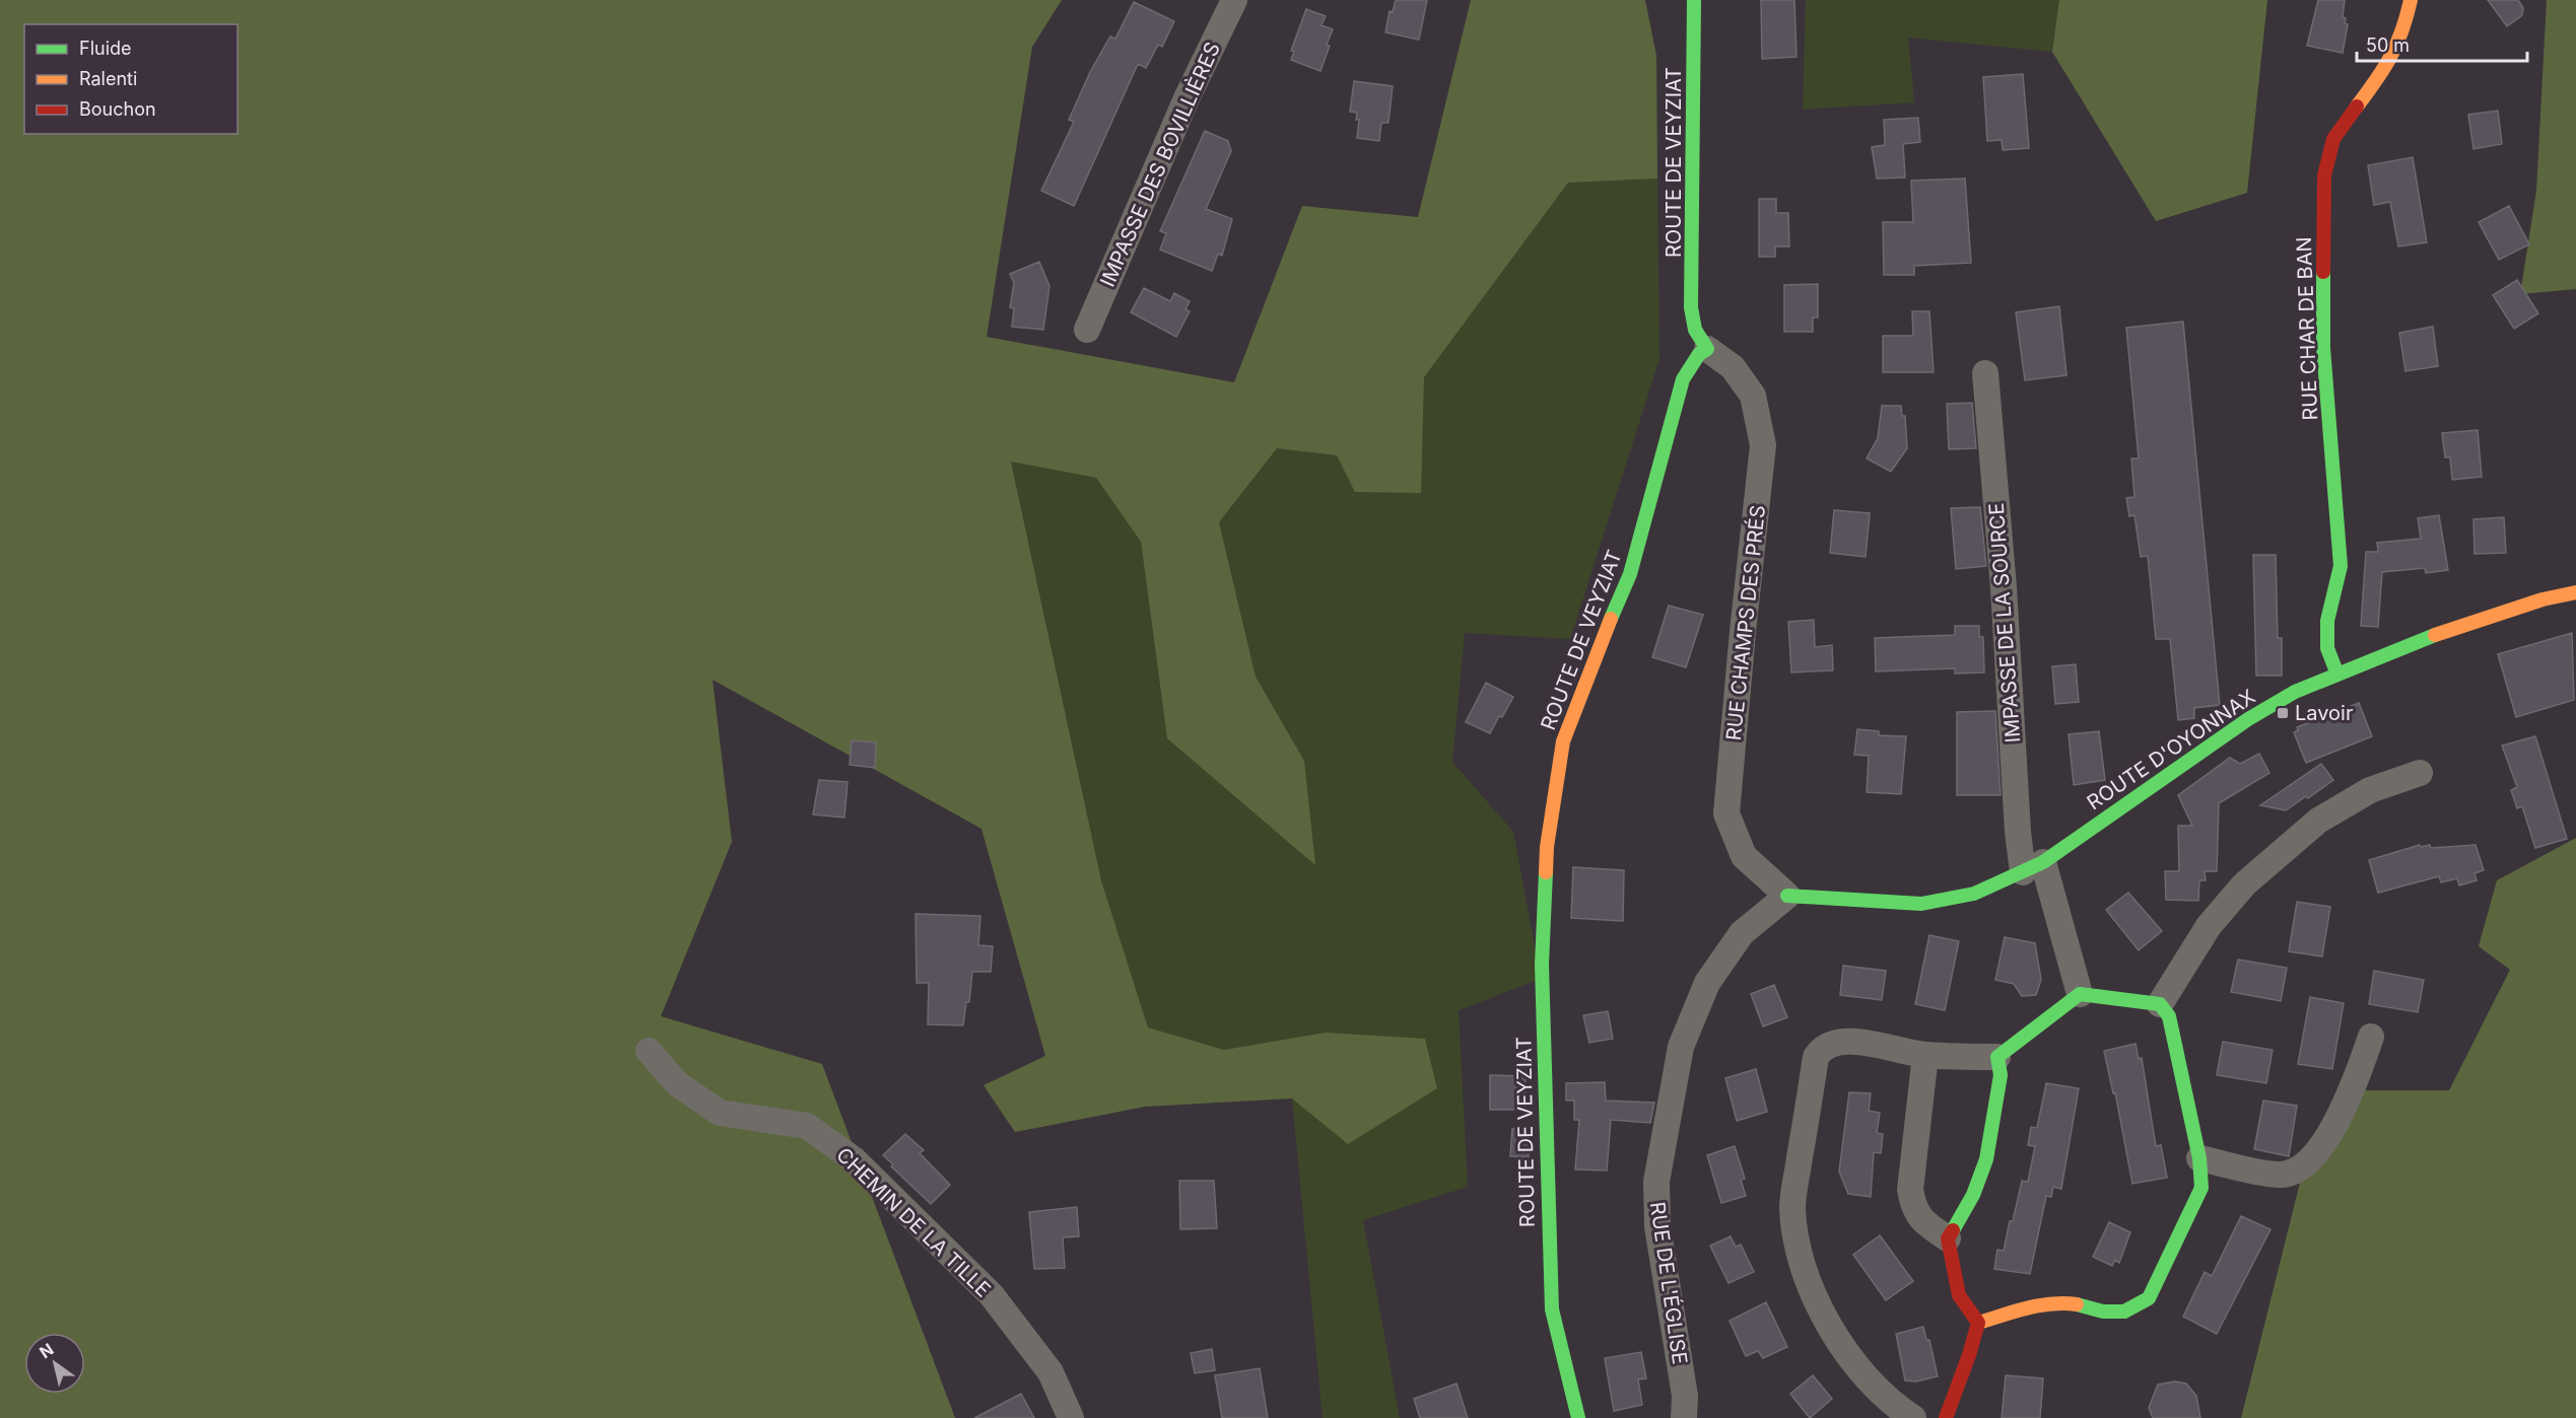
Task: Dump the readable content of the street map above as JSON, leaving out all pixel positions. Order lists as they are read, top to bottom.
{
  "streets": {
    "street": [
      "ROUTE DE VEYZIAT",
      "IMPASSE DES BOVILLIÈRES",
      "RUE CHAR DE BAN",
      "RUE CHAMPS DES PRÉS",
      "IMPASSE DE LA SOURCE",
      "ROUTE D'OYONNAX",
      "CHEMIN DE LA TILLE",
      "RUE DE L'ÉGLISE"
    ]
  },
  "crossings": [
    ["ROUTE DE VEYZIAT", "RUE CHAMPS DES PRÉS"],
    ["RUE CHAR DE BAN", "ROUTE D'OYONNAX"],
    ["RUE CHAMPS DES PRÉS", "ROUTE D'OYONNAX"],
    ["RUE CHAMPS DES PRÉS", "RUE DE L'ÉGLISE"],
    ["IMPASSE DE LA SOURCE", "ROUTE D'OYONNAX"],
    ["ROUTE D'OYONNAX", "RUE DE L'ÉGLISE"]
  ],
  "places": {
    "transit": ["Lavoir"]
  },
  "legend": ["Fluide", "Ralenti", "Bouchon"],
  "scale_bar": "50 m",
  "north": "top left"
}
